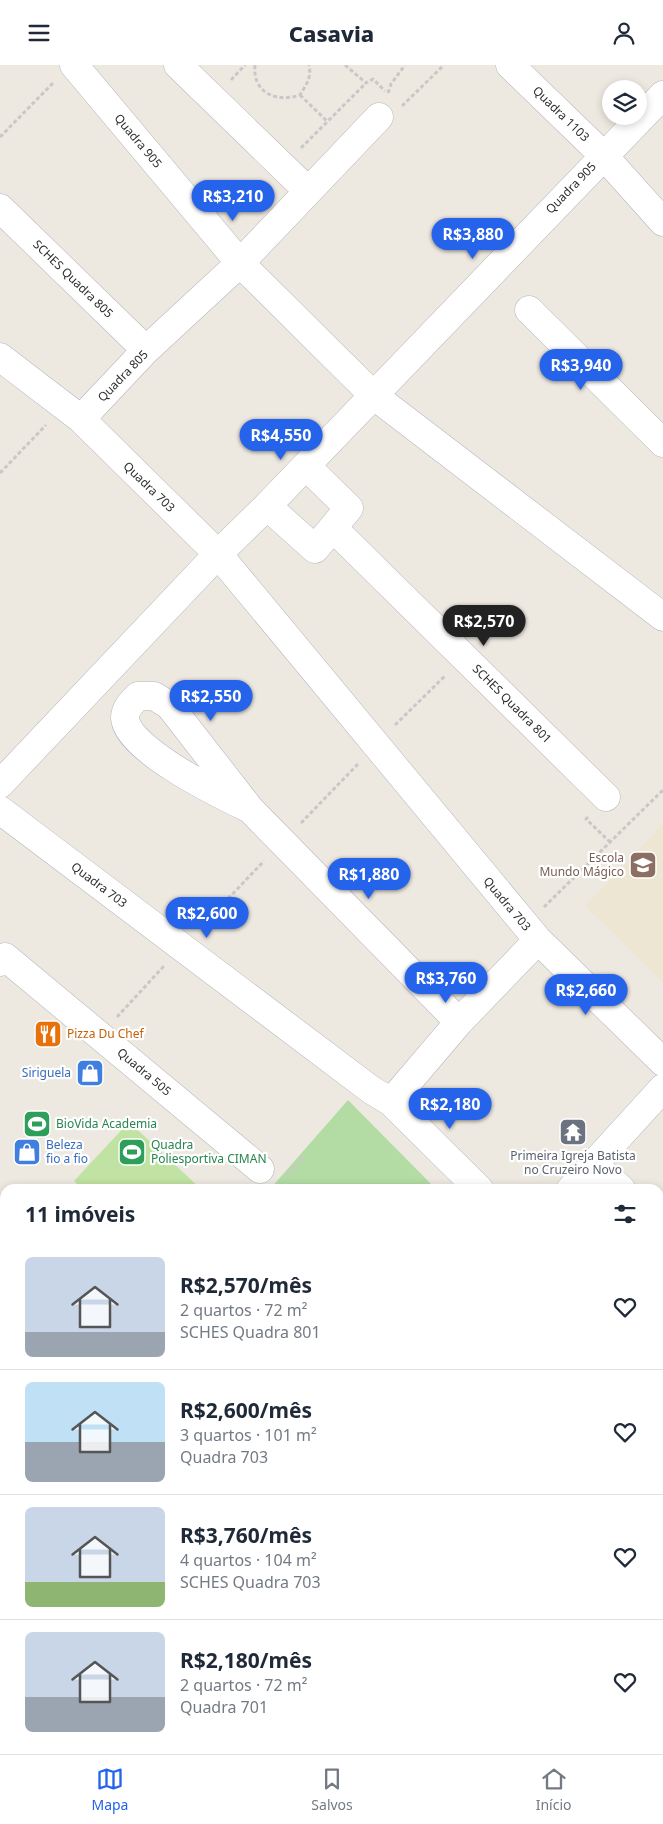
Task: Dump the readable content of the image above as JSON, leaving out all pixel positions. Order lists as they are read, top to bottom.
{
  "streets": {
    "street": [
      "Quadra 1103",
      "Quadra 905",
      "SCHES Quadra 805",
      "Quadra 805",
      "Quadra 703",
      "SCHES Quadra 801",
      "Quadra 505"
    ]
  },
  "crossings": [
    ["Quadra 1103", "Quadra 905"],
    ["Quadra 905", "Quadra 805"],
    ["SCHES Quadra 805", "Quadra 805"],
    ["Quadra 805", "Quadra 703"]
  ],
  "places": {
    "school or university": ["Escola Mundo Mágico"],
    "restaurant": ["Pizza Du Chef"],
    "shop": ["Siriguela", "Beleza fio a fio"],
    "sports": ["BioVida Academia", "Quadra Poliesportiva CIMAN"],
    "temple": ["Primeira Igreja Batista no Cruzeiro Novo"]
  },
  "page": {
    "header": "Casavia",
    "price": [
      "R$3,210",
      "R$3,880",
      "R$3,940",
      "R$4,550",
      "R$2,570",
      "R$2,550",
      "R$1,880",
      "R$2,600",
      "R$3,760",
      "R$2,660",
      "R$2,180"
    ],
    "heading": "11 imóveis",
    "list": [
      {
        "name": "R$2,570/mês",
        "note": "2 quartos · 72 m² · SCHES Quadra 801"
      },
      {
        "name": "R$2,600/mês",
        "note": "3 quartos · 101 m² · Quadra 703"
      },
      {
        "name": "R$3,760/mês",
        "note": "4 quartos · 104 m² · SCHES Quadra 703"
      },
      {
        "name": "R$2,180/mês",
        "note": "2 quartos · 72 m² · Quadra 701"
      }
    ],
    "tabs": ["Mapa", "Salvos", "Início"]
  }
}
